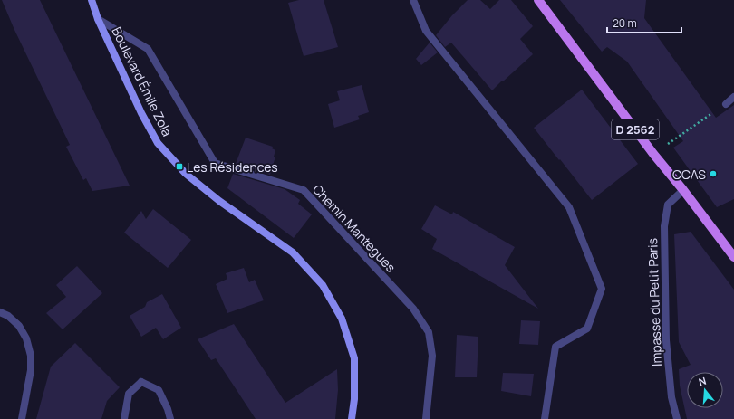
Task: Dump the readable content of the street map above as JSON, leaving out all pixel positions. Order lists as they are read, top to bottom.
{
  "streets": {
    "main road": ["Boulevard Émile Zola", "D 2562"],
    "street": ["Chemin Mantegues", "Impasse du Petit Paris"]
  },
  "crossings": [
    ["Boulevard Émile Zola", "Chemin Mantegues"],
    ["D 2562", "Impasse du Petit Paris"]
  ],
  "places": {
    "transit": ["Les Résidences"],
    "other": ["CCAS"]
  },
  "scale_bar": "20 m",
  "north": "top"
}
